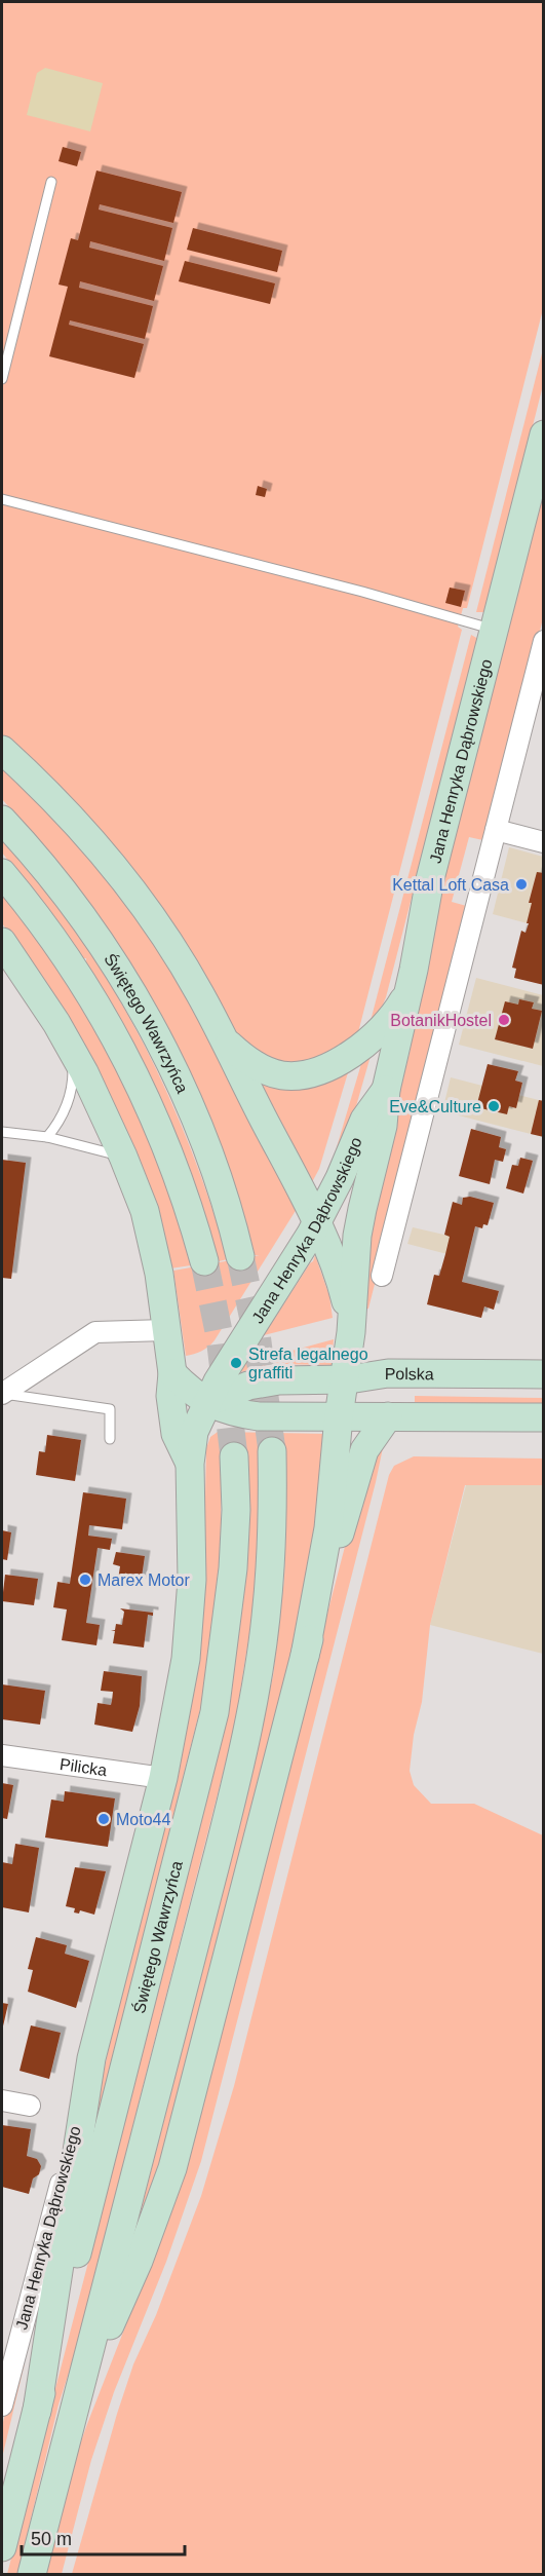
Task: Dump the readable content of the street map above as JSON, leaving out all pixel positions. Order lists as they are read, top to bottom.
{
  "streets": {
    "main road": ["Jana Henryka Dąbrowskiego", "Świętego Wawrzyńca", "Polska"],
    "street": ["Pilicka"]
  },
  "crossings": [
    ["Jana Henryka Dąbrowskiego", "Świętego Wawrzyńca"],
    ["Jana Henryka Dąbrowskiego", "Polska"],
    ["Jana Henryka Dąbrowskiego", "Pilicka"]
  ],
  "places": [
    "Kettal Loft Casa",
    "BotanikHostel",
    "Eve&Culture",
    "Strefa legalnego graffiti",
    "Marex Motor",
    "Moto44"
  ],
  "scale_bar": "50 m"
}
